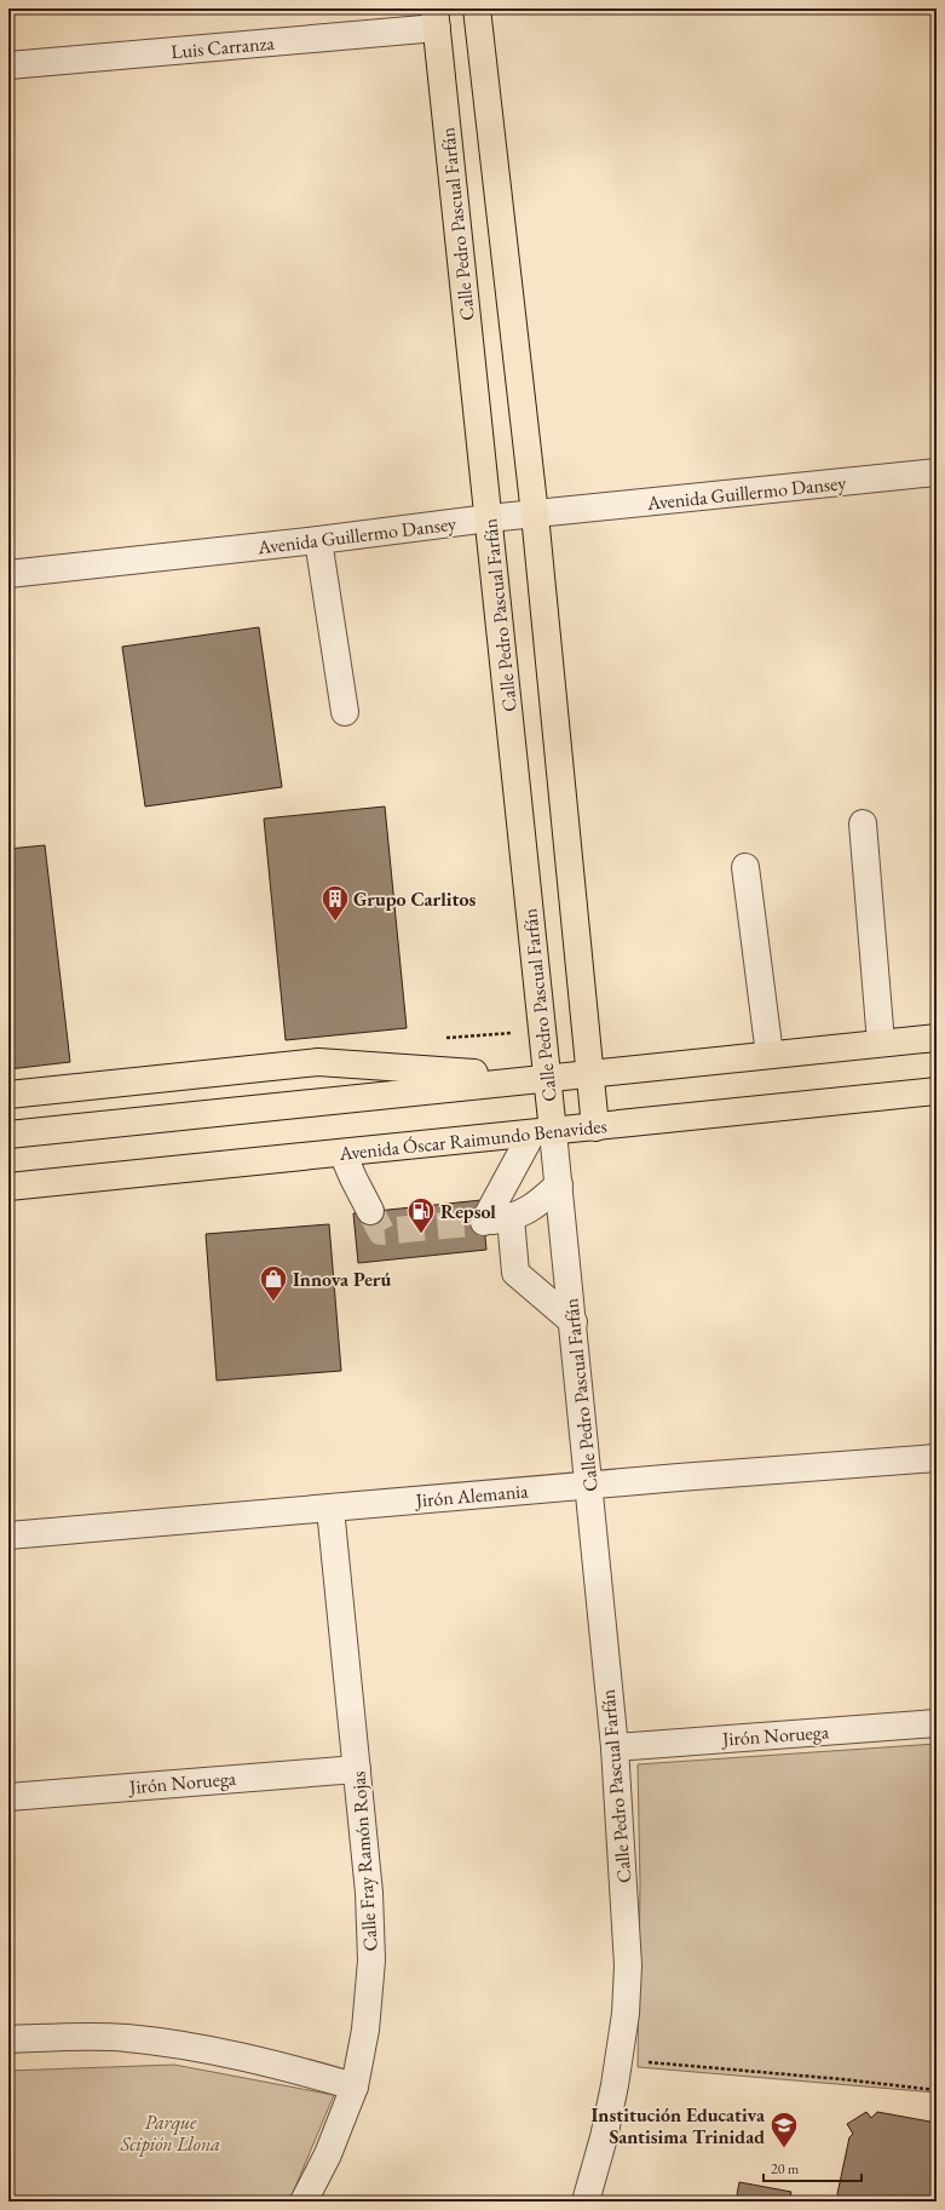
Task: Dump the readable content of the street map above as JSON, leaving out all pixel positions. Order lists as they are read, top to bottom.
{
  "streets": {
    "main road": ["Calle Pedro Pascual Farfán", "Avenida Óscar Raimundo Benavides"],
    "street": [
      "Luis Carranza",
      "Avenida Guillermo Dansey",
      "Jirón Alemania",
      "Jirón Noruega",
      "Calle Fray Ramón Rojas"
    ]
  },
  "crossings": [
    ["Luis Carranza", "Calle Pedro Pascual Farfán"],
    ["Calle Pedro Pascual Farfán", "Avenida Guillermo Dansey"],
    ["Calle Pedro Pascual Farfán", "Avenida Óscar Raimundo Benavides"],
    ["Calle Pedro Pascual Farfán", "Jirón Alemania"],
    ["Calle Pedro Pascual Farfán", "Jirón Noruega"],
    ["Jirón Alemania", "Calle Fray Ramón Rojas"],
    ["Jirón Noruega", "Calle Fray Ramón Rojas"]
  ],
  "parks": ["Parque Scipión Llona"],
  "places": {
    "building": ["Grupo Carlitos"],
    "fuel station": ["Repsol"],
    "shop": ["Innova Perú"],
    "school or university": ["Institución Educativa Santisima Trinidad"]
  },
  "scale_bar": "20 m"
}
